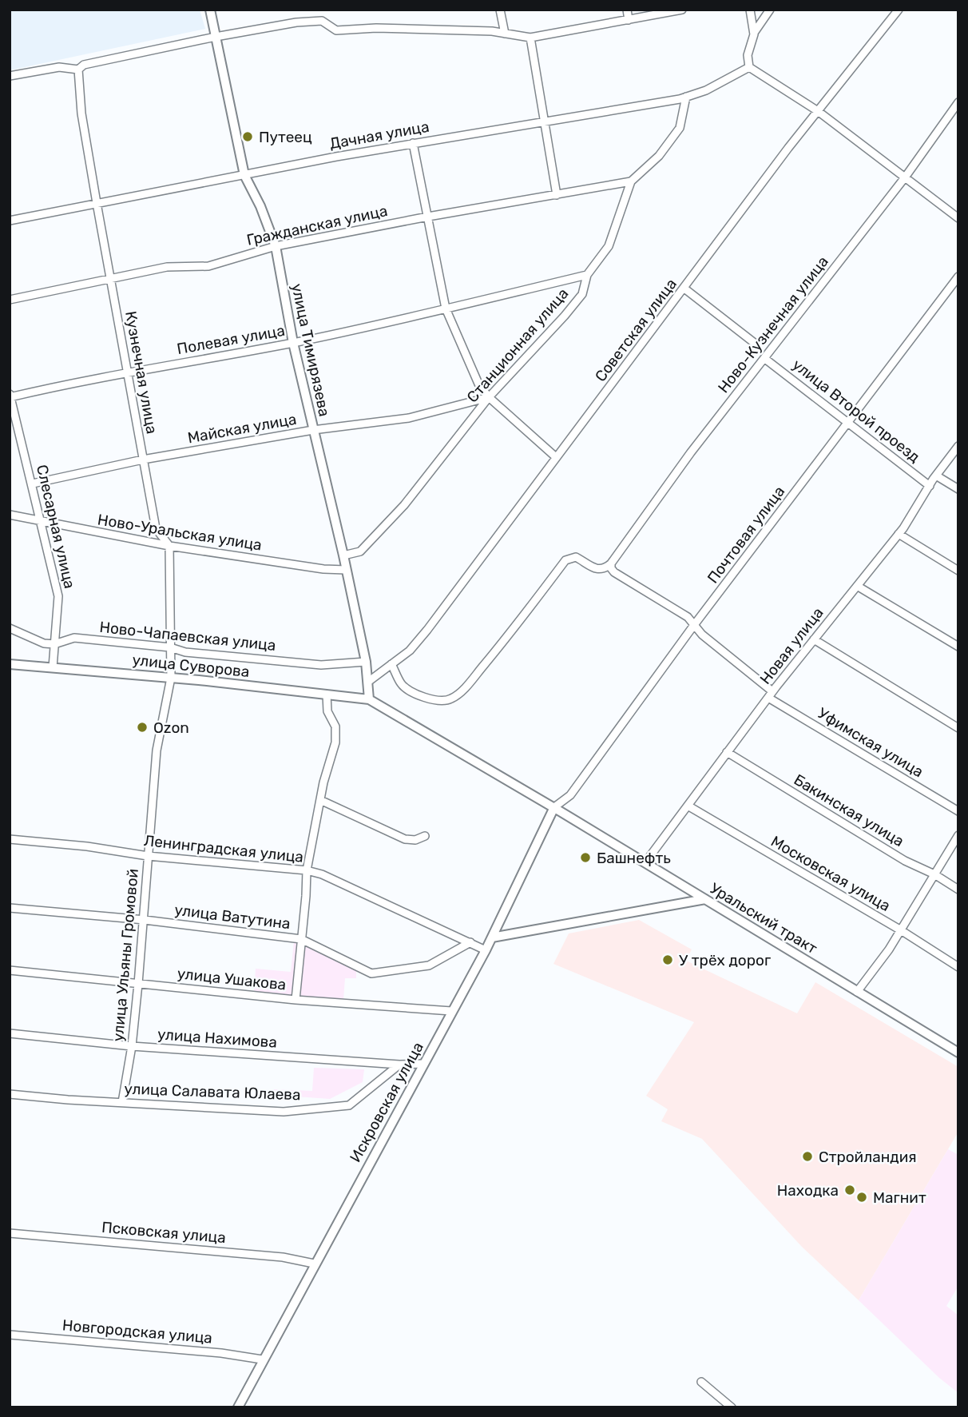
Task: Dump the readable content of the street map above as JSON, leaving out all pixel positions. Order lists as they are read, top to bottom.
{
  "streets": {
    "main road": [
      "улица Тимирязева",
      "улица Суворова",
      "Уральский тракт",
      "Искровская улица"
    ],
    "street": [
      "Дачная улица",
      "Гражданская улица",
      "Ново-Кузнечная улица",
      "Советская улица",
      "Полевая улица",
      "Станционная улица",
      "Кузнечная улица",
      "улица Второй проезд",
      "Майская улица",
      "Слесарная улица",
      "Ново-Уральская улица",
      "Почтовая улица",
      "Ново-Чапаевская улица",
      "Новая улица",
      "Уфимская улица",
      "Бакинская улица",
      "Ленинградская улица",
      "Московская улица",
      "улица Ватутина",
      "улица Ульяны Громовой",
      "улица Ушакова",
      "улица Нахимова",
      "улица Салавата Юлаева",
      "Псковская улица",
      "Новгородская улица"
    ]
  },
  "crossings": [
    ["Дачная улица", "Станционная улица"],
    ["Дачная улица", "улица Тимирязева"],
    ["Дачная улица", "Кузнечная улица"],
    ["Гражданская улица", "Станционная улица"],
    ["Гражданская улица", "улица Тимирязева"],
    ["Гражданская улица", "Кузнечная улица"],
    ["Ново-Кузнечная улица", "улица Второй проезд"],
    ["Ново-Кузнечная улица", "Уфимская улица"],
    ["Советская улица", "улица Тимирязева"],
    ["Полевая улица", "Станционная улица"],
    ["Полевая улица", "улица Тимирязева"],
    ["Полевая улица", "Кузнечная улица"],
    ["Полевая улица", "Слесарная улица"],
    ["Станционная улица", "улица Тимирязева"],
    ["Станционная улица", "Майская улица"],
    ["улица Тимирязева", "Майская улица"],
    ["улица Тимирязева", "Ново-Уральская улица"],
    ["улица Тимирязева", "Ново-Чапаевская улица"],
    ["улица Тимирязева", "улица Суворова"],
    ["улица Тимирязева", "Уральский тракт"],
    ["Кузнечная улица", "Майская улица"],
    ["Кузнечная улица", "Ново-Уральская улица"],
    ["улица Второй проезд", "Почтовая улица"],
    ["улица Второй проезд", "Новая улица"],
    ["Майская улица", "Слесарная улица"],
    ["Слесарная улица", "Ново-Уральская улица"],
    ["Слесарная улица", "Ново-Чапаевская улица"],
    ["Слесарная улица", "улица Суворова"],
    ["Почтовая улица", "Уфимская улица"],
    ["Почтовая улица", "Уральский тракт"],
    ["Почтовая улица", "Искровская улица"],
    ["Новая улица", "Уфимская улица"],
    ["Новая улица", "Бакинская улица"],
    ["Новая улица", "Московская улица"],
    ["Новая улица", "Уральский тракт"],
    ["улица Суворова", "Уральский тракт"],
    ["улица Суворова", "улица Ульяны Громовой"],
    ["Ленинградская улица", "улица Ватутина"],
    ["Ленинградская улица", "улица Ульяны Громовой"],
    ["Ленинградская улица", "Искровская улица"],
    ["улица Ватутина", "улица Ульяны Громовой"],
    ["Уральский тракт", "Искровская улица"],
    ["улица Ульяны Громовой", "улица Ушакова"],
    ["улица Ульяны Громовой", "улица Нахимова"],
    ["улица Ульяны Громовой", "улица Салавата Юлаева"],
    ["улица Ушакова", "Искровская улица"],
    ["улица Нахимова", "улица Салавата Юлаева"],
    ["улица Нахимова", "Искровская улица"],
    ["Искровская улица", "Псковская улица"],
    ["Искровская улица", "Новгородская улица"]
  ],
  "places": [
    "Путеец",
    "Ozon",
    "Башнефть",
    "У трёх дорог",
    "Стройландия",
    "Находка",
    "Магнит"
  ]
}
